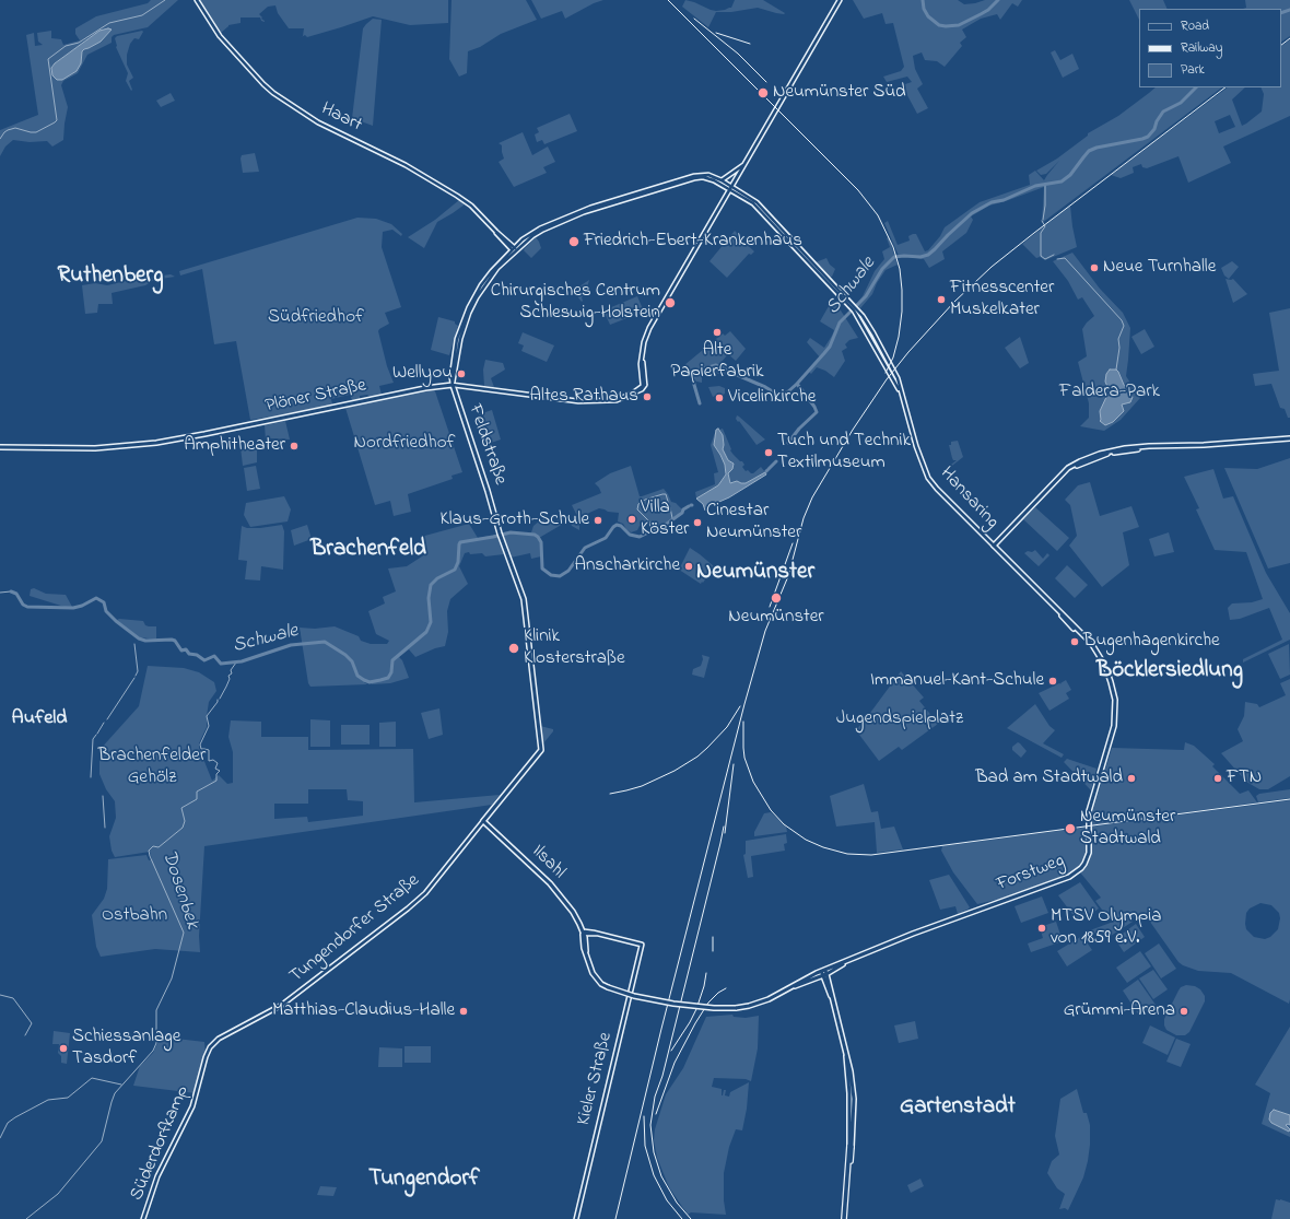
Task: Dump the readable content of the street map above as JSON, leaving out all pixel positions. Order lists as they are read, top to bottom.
{
  "streets": {
    "main road": [
      "Haart",
      "Plöner Straße",
      "Feldstraße",
      "Hansaring",
      "Ilsahl",
      "Forstweg",
      "Tungendorfer Straße",
      "Kieler Straße",
      "Süderdorfkamp"
    ]
  },
  "crossings": [
    ["Plöner Straße", "Feldstraße"],
    ["Feldstraße", "Ilsahl"],
    ["Feldstraße", "Tungendorfer Straße"],
    ["Hansaring", "Forstweg"],
    ["Ilsahl", "Tungendorfer Straße"],
    ["Tungendorfer Straße", "Süderdorfkamp"]
  ],
  "districts": [
    "Ruthenberg",
    "Brachenfeld",
    "Neumünster",
    "Böcklersiedlung",
    "Aufeld",
    "Gartenstadt",
    "Tungendorf"
  ],
  "water": ["Schwale", "Dosenbek"],
  "parks": [
    "Südfriedhof",
    "Faldera-Park",
    "Nordfriedhof",
    "Jugendspielplatz",
    "Brachenfelder Gehölz",
    "Ostbahn"
  ],
  "places": [
    "Neumünster Süd",
    "Friedrich-Ebert-Krankenhaus",
    "Neue Turnhalle",
    "Fitnesscenter Muskelkater",
    "Chirurgisches Centrum Schleswig-Holstein",
    "Alte Papierfabrik",
    "Wellyou",
    "Altes Rathaus",
    "Vicelinkirche",
    "Amphitheater",
    "Tuch und Technik Textilmuseum",
    "Villa Köster",
    "Klaus-Groth-Schule",
    "Cinestar Neumünster",
    "Anscharkirche",
    "Neumünster",
    "Bugenhagenkirche",
    "Klinik Klosterstraße",
    "Immanuel-Kant-Schule",
    "Bad am Stadtwald",
    "FTN",
    "Neumünster Stadtwald",
    "MTSV Olympia von 1859 e.V.",
    "Matthias-Claudius-Halle",
    "Grümmi-Arena",
    "Schiessanlage Tasdorf"
  ],
  "legend": ["Road", "Railway", "Park"]
}
